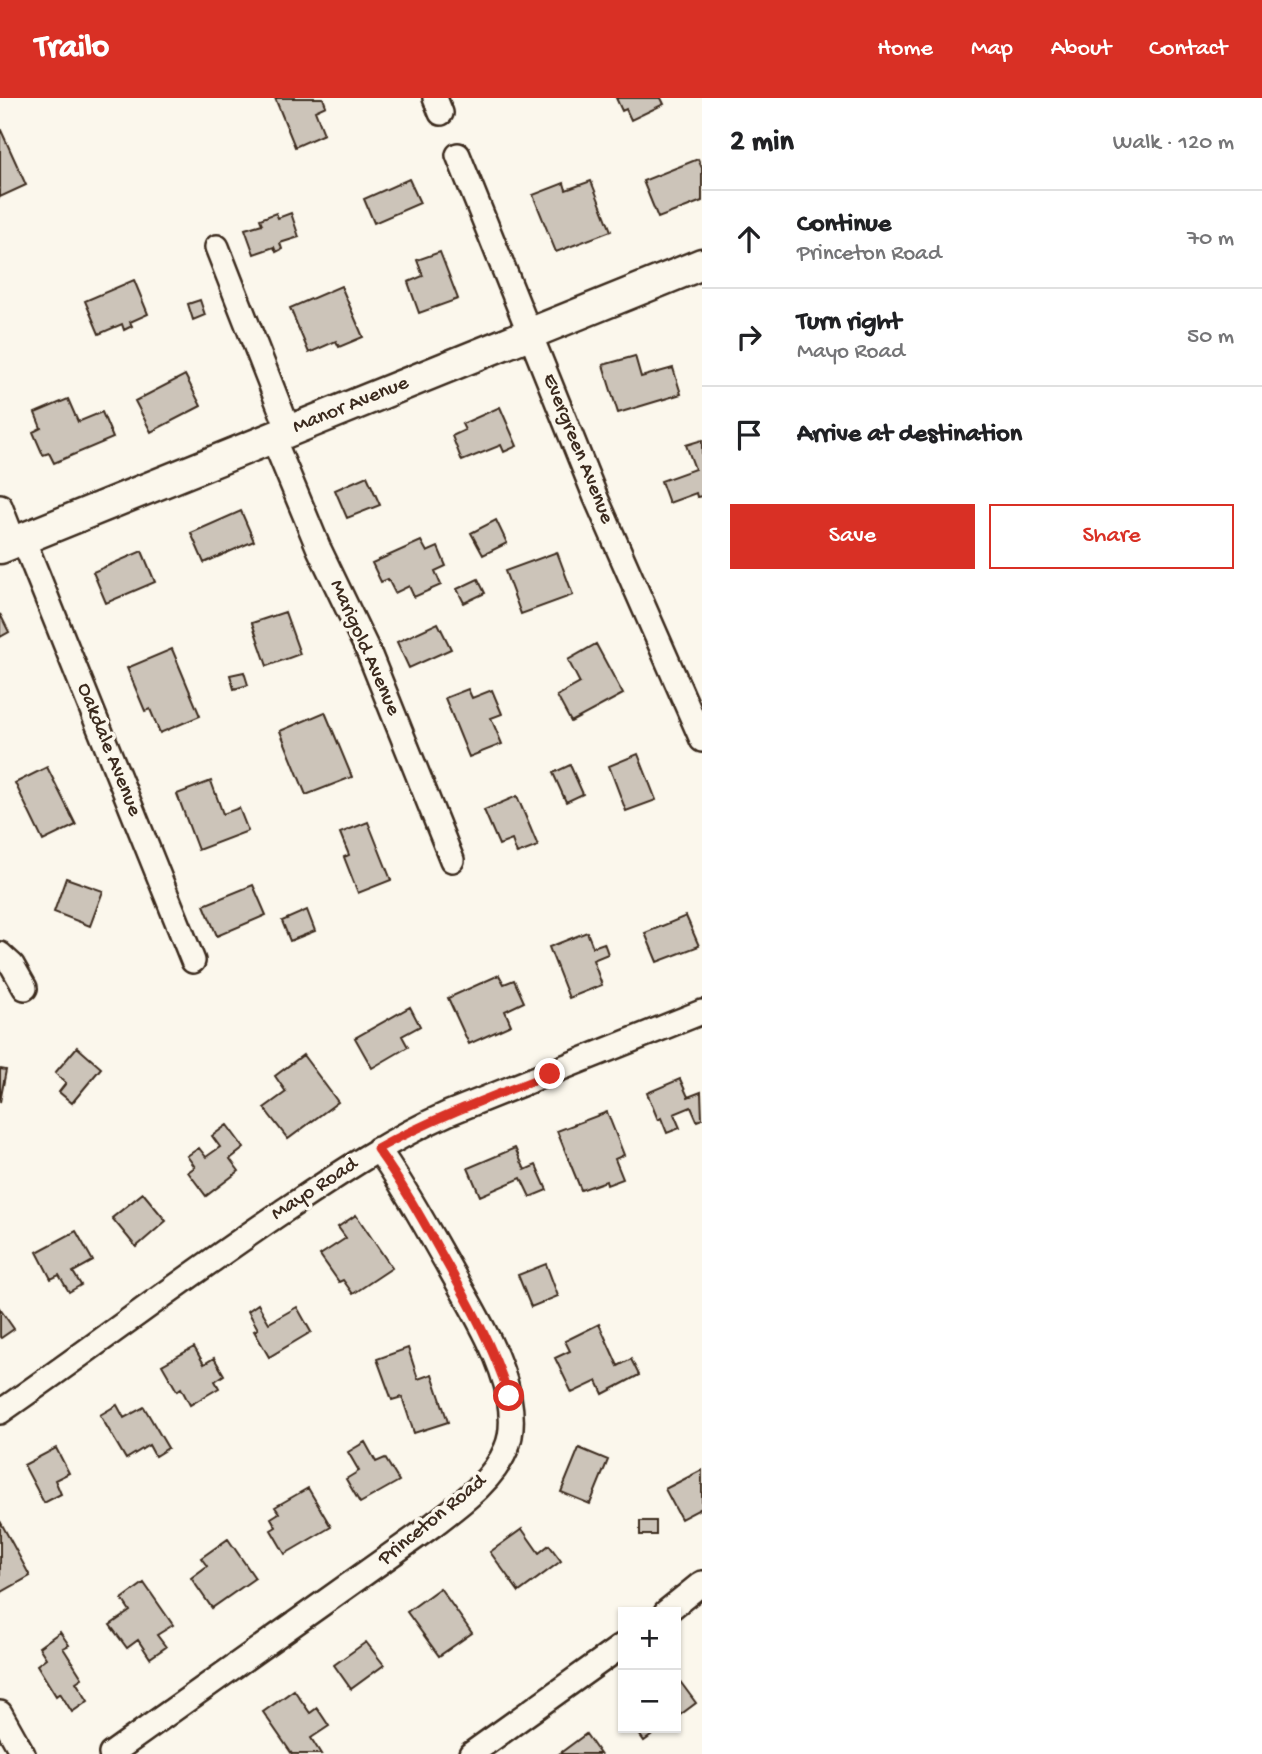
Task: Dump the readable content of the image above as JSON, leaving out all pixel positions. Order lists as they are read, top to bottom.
{
  "streets": {
    "street": [
      "Manor Avenue",
      "Evergreen Avenue",
      "Marigold Avenue",
      "Oakdale Avenue",
      "Mayo Road",
      "Princeton Road"
    ]
  },
  "crossings": [
    ["Manor Avenue", "Evergreen Avenue"],
    ["Manor Avenue", "Marigold Avenue"],
    ["Manor Avenue", "Oakdale Avenue"],
    ["Mayo Road", "Princeton Road"]
  ],
  "page": {
    "header": "Trailo",
    "nav": [
      "Home",
      "Map",
      "About",
      "Contact"
    ],
    "heading": ["2 min", "Walk · 120 m"],
    "list": [
      ["Continue", "Princeton Road", "70 m"],
      ["Turn right", "Mayo Road", "50 m"],
      "Arrive at destination"
    ],
    "buttons": ["Save", "Share"],
    "map_buttons": ["+", "−"]
  }
}
